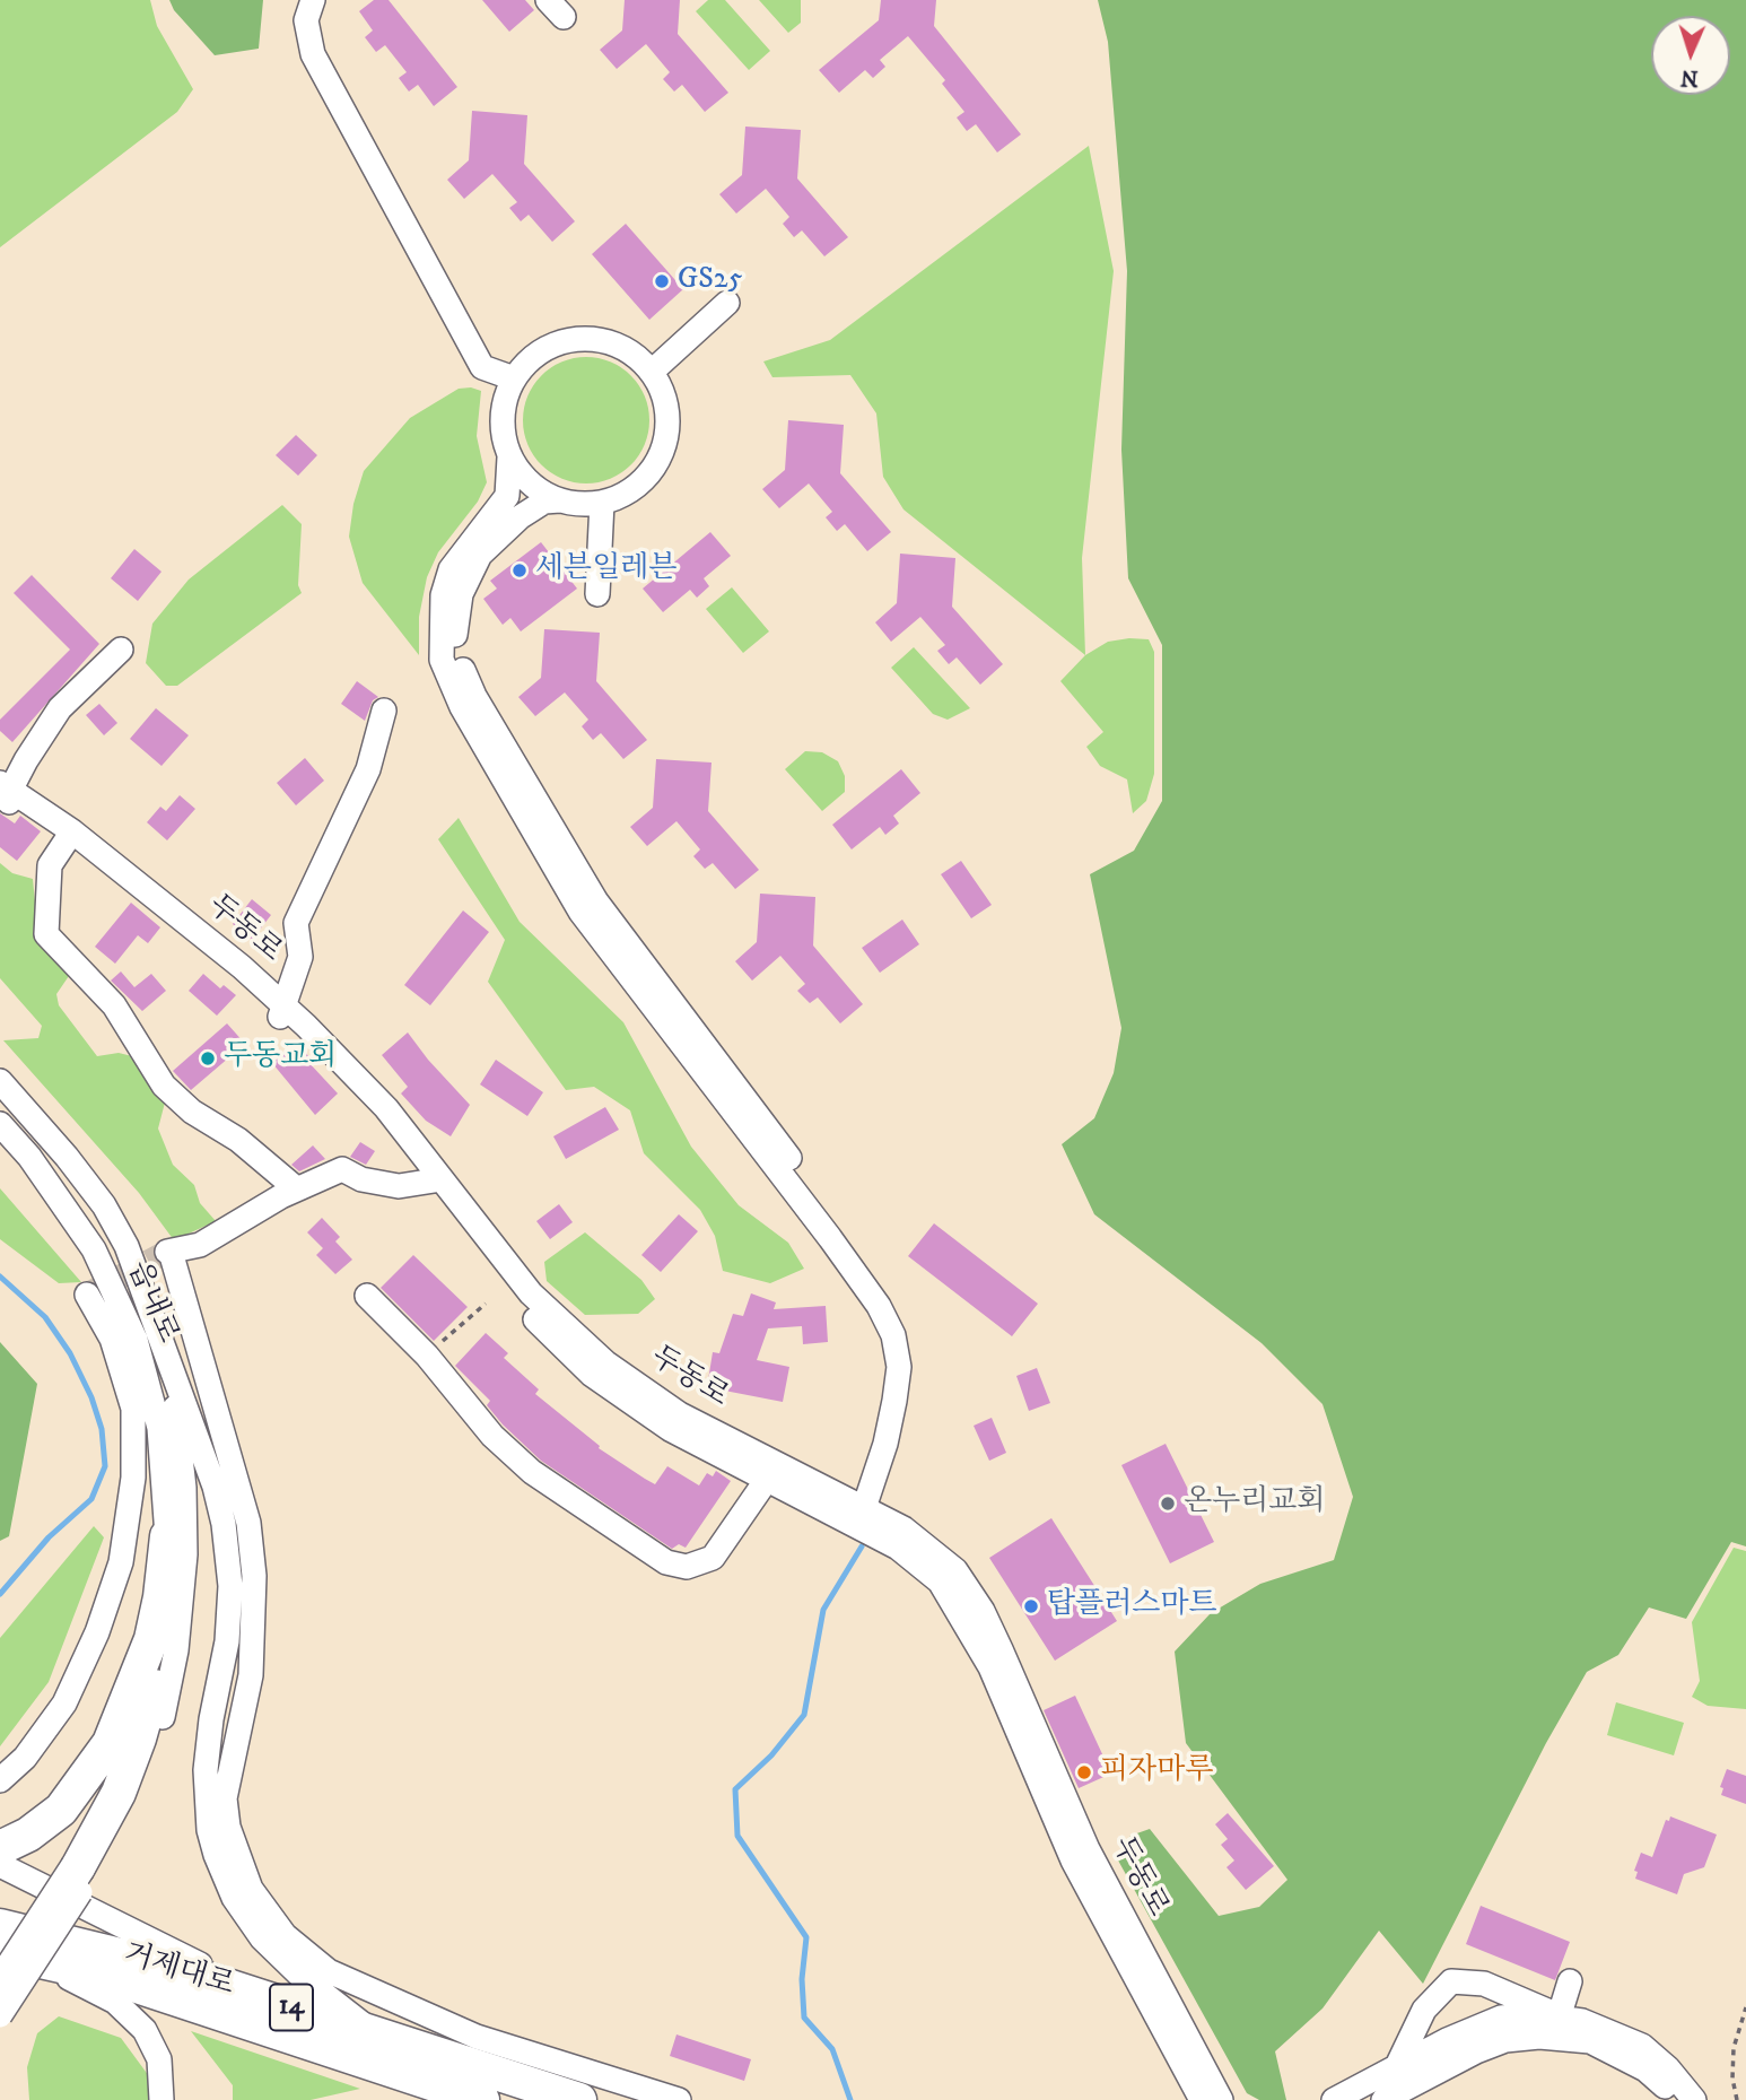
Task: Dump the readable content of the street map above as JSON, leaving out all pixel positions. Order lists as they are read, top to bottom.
{
  "streets": {
    "highway": ["거제대로", "14"],
    "street": ["두동로", "읍내로"]
  },
  "places": [
    "GS25",
    "세븐일레븐",
    "두동교회",
    "온누리교회",
    "탑플러스마트",
    "피자마루"
  ],
  "north": "bottom"
}
